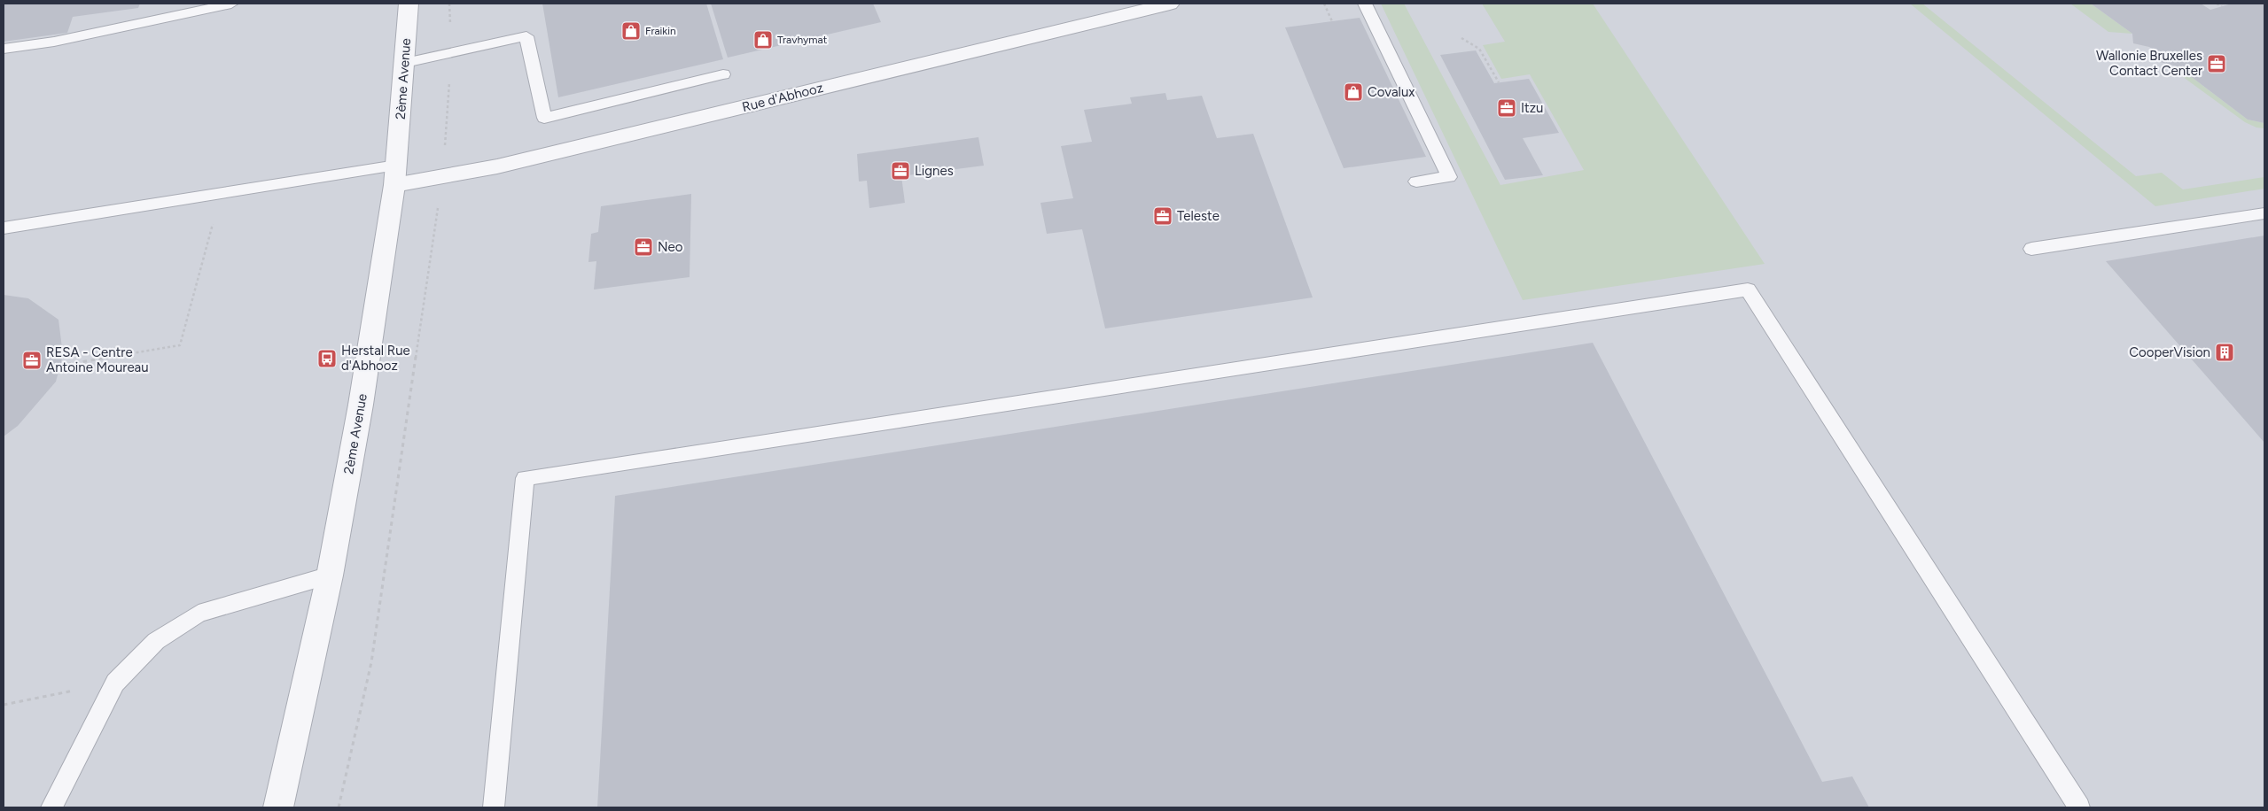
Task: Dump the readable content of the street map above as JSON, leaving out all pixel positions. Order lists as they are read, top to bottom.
{
  "streets": {
    "street": ["2ème Avenue", "Rue d'Abhooz"]
  },
  "crossings": [
    ["2ème Avenue", "Rue d'Abhooz"]
  ],
  "places": {
    "shop": ["Fraikin", "Travhymat", "Covalux"],
    "office": [
      "Wallonie Bruxelles Contact Center",
      "Itzu",
      "Lignes",
      "Teleste",
      "Neo",
      "RESA - Centre Antoine Moureau"
    ],
    "building": ["CooperVision"],
    "bus stop": ["Herstal Rue d'Abhooz"]
  }
}
